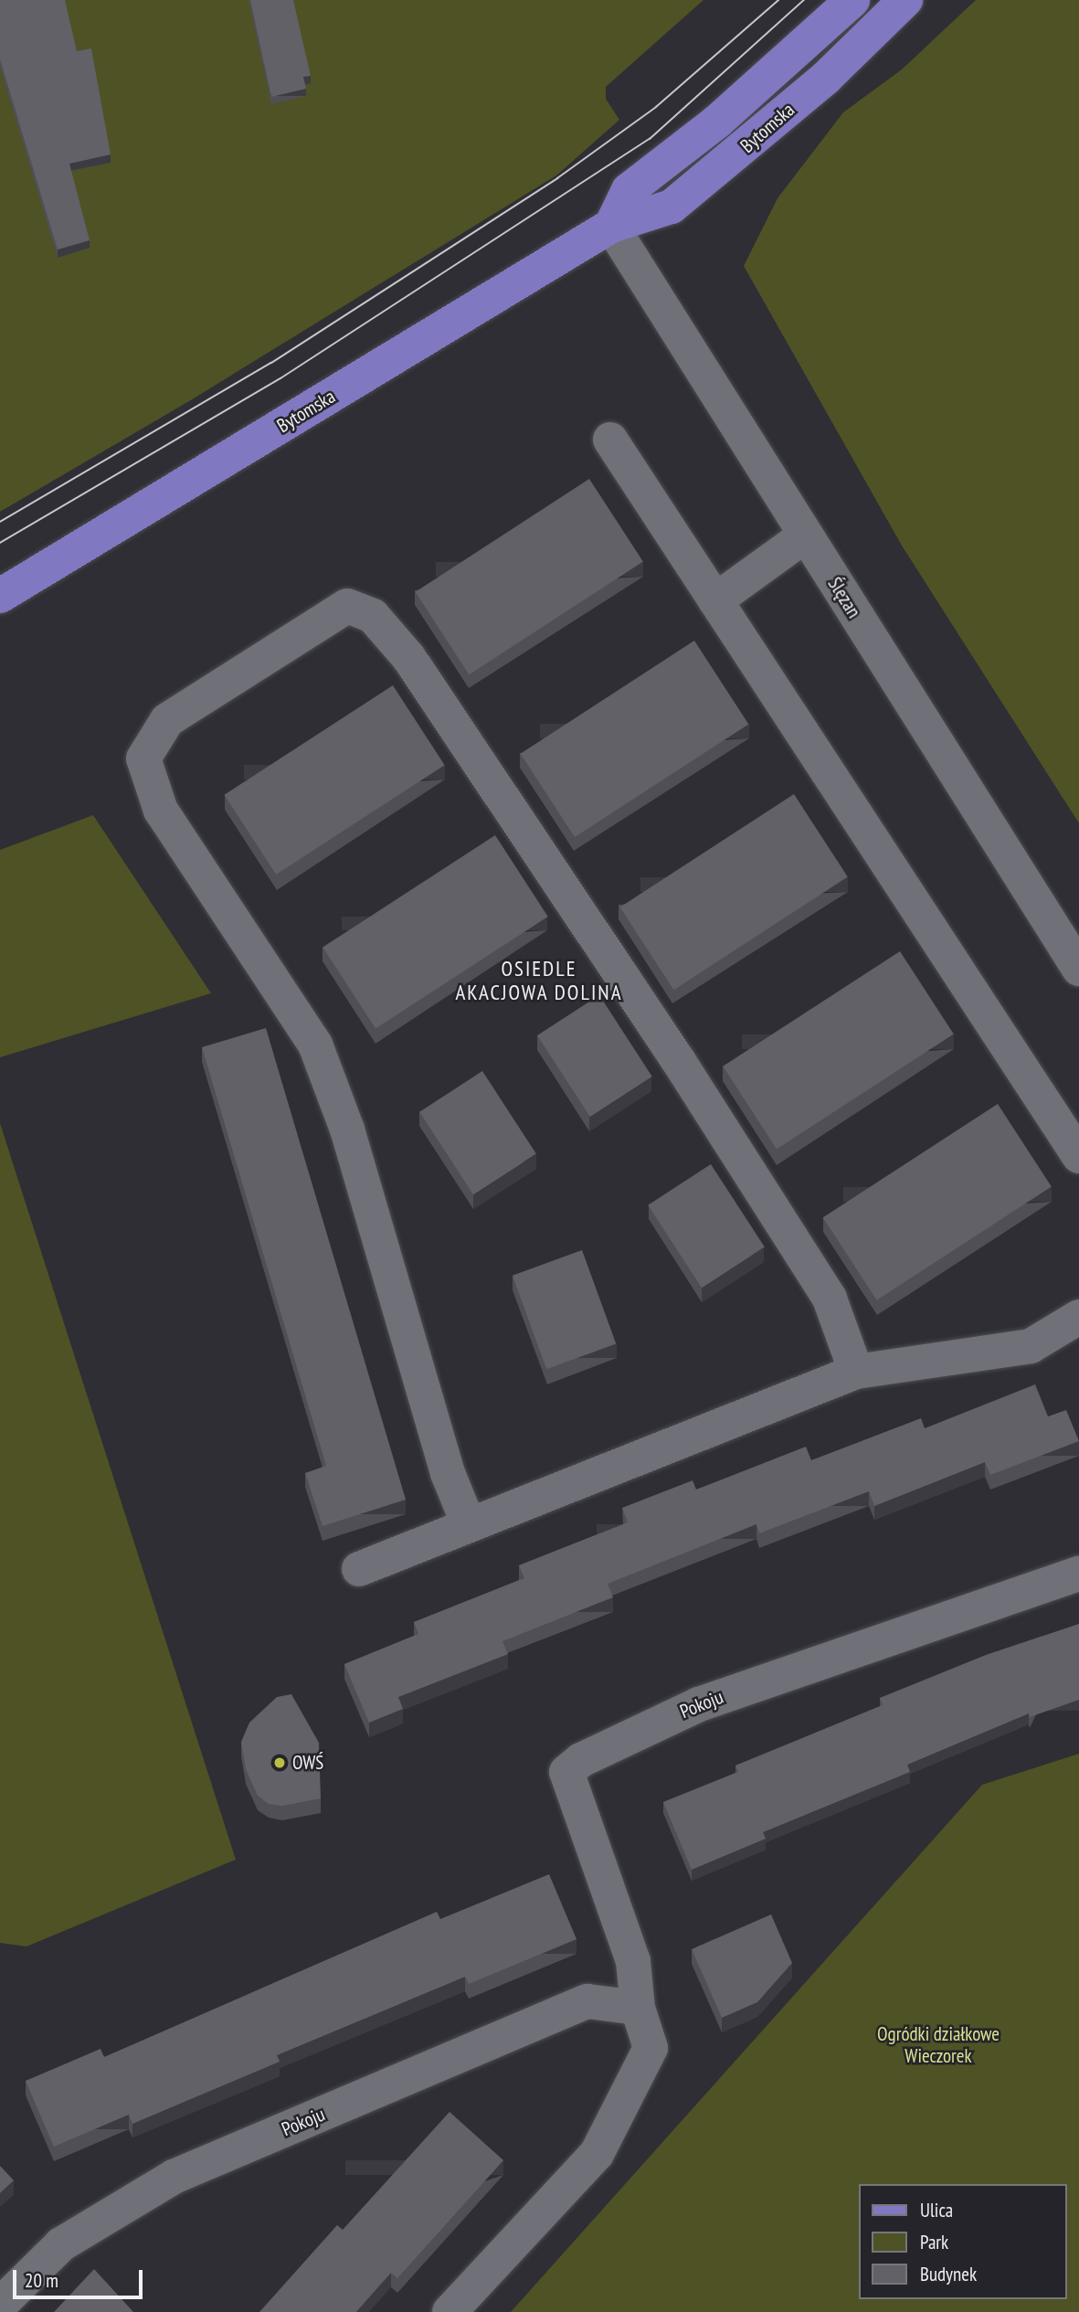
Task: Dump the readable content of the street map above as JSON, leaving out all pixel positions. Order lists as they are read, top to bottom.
{
  "streets": {
    "main road": ["Bytomska"],
    "street": ["Ślęzan", "Pokoju"]
  },
  "crossings": [
    ["Bytomska", "Ślęzan"]
  ],
  "districts": ["OSIEDLE AKACJOWA DOLINA"],
  "parks": ["Ogródki działkowe Wieczorek"],
  "places": ["OWŚ"],
  "legend": ["Ulica", "Park", "Budynek"],
  "scale_bar": "20 m"
}
